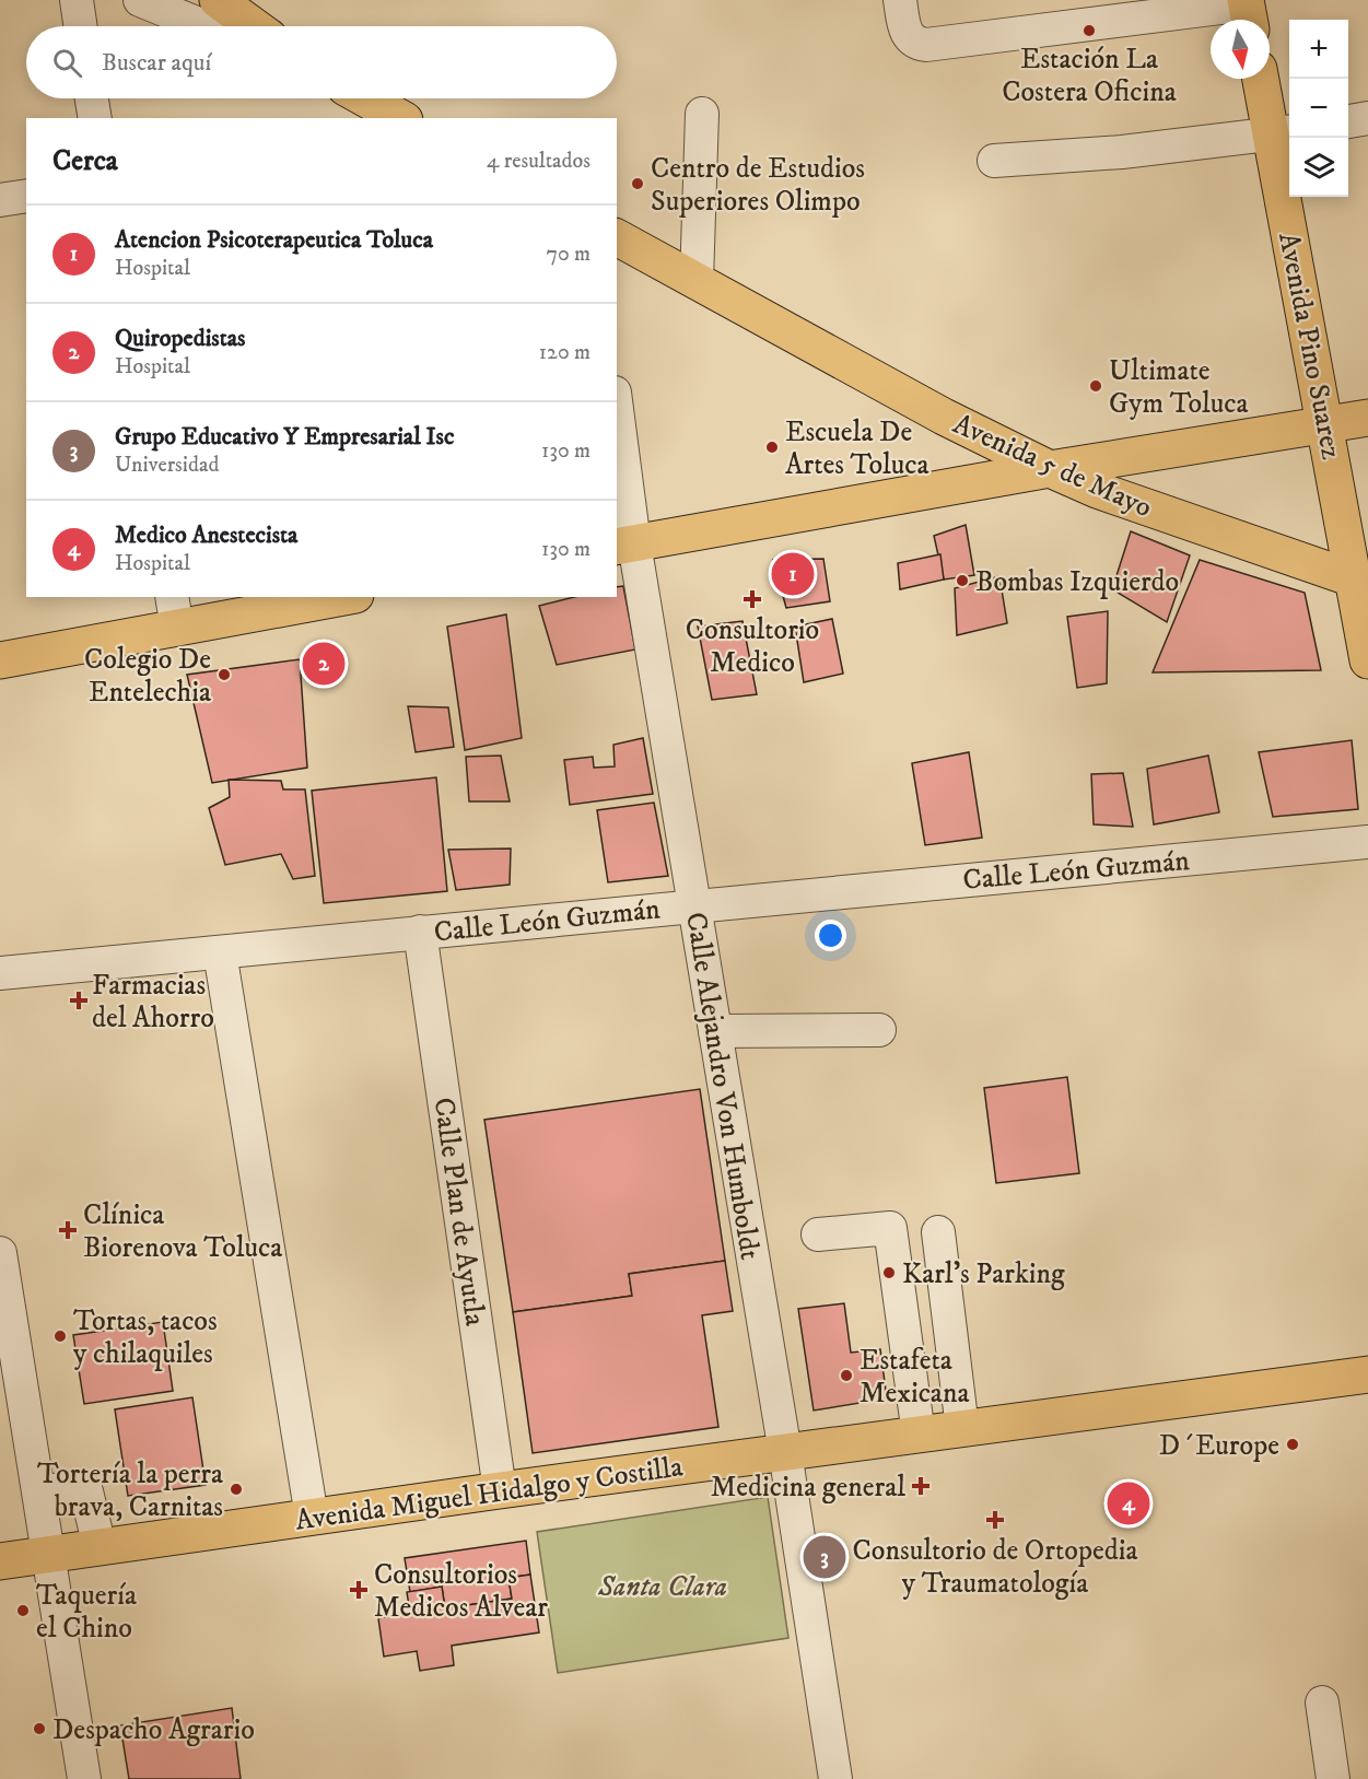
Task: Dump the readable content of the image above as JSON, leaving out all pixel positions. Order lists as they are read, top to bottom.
{
  "streets": {
    "main road": ["Avenida Pino Suarez", "Avenida 5 de Mayo", "Avenida Miguel Hidalgo y Costilla"],
    "street": ["Calle León Guzmán", "Calle Alejandro Von Humboldt", "Calle Plan de Ayutla"]
  },
  "crossings": [
    ["Avenida Pino Suarez", "Avenida 5 de Mayo"],
    ["Calle León Guzmán", "Calle Alejandro Von Humboldt"],
    ["Calle León Guzmán", "Calle Plan de Ayutla"],
    ["Calle Alejandro Von Humboldt", "Avenida Miguel Hidalgo y Costilla"],
    ["Calle Plan de Ayutla", "Avenida Miguel Hidalgo y Costilla"]
  ],
  "parks": ["Santa Clara"],
  "places": {
    "other": [
      "Estación La Costera Oficina",
      "Centro de Estudios Superiores Olimpo",
      "Ultimate Gym Toluca",
      "Escuela De Artes Toluca",
      "Bombas Izquierdo",
      "Colegio De Entelechia",
      "Karl's Parking",
      "Tortas, tacos y chilaquiles",
      "Estafeta Mexicana",
      "D´Europe",
      "Tortería la perra brava, Carnitas",
      "Taquería el Chino",
      "Despacho Agrario"
    ],
    "health": [
      "Consultorio Medico",
      "Farmacias del Ahorro",
      "Clínica Biorenova Toluca",
      "Medicina general",
      "Consultorio de Ortopedia y Traumatología",
      "Consultorios Medicos Alvear"
    ]
  },
  "north": "bottom",
  "page": {
    "map_buttons": ["+", "−"],
    "search": "Buscar aquí",
    "heading": ["Cerca", "4 resultados"],
    "list": [
      {
        "mark": "1",
        "name": "Atencion Psicoterapeutica Toluca",
        "note": "Hospital",
        "value": "70 m"
      },
      {
        "mark": "2",
        "name": "Quiropedistas",
        "note": "Hospital",
        "value": "120 m"
      },
      {
        "mark": "3",
        "name": "Grupo Educativo Y Empresarial Isc",
        "note": "Universidad",
        "value": "130 m"
      },
      {
        "mark": "4",
        "name": "Medico Anestecista",
        "note": "Hospital",
        "value": "130 m"
      }
    ],
    "pins": [
      "1",
      "2",
      "4",
      "3"
    ]
  }
}
